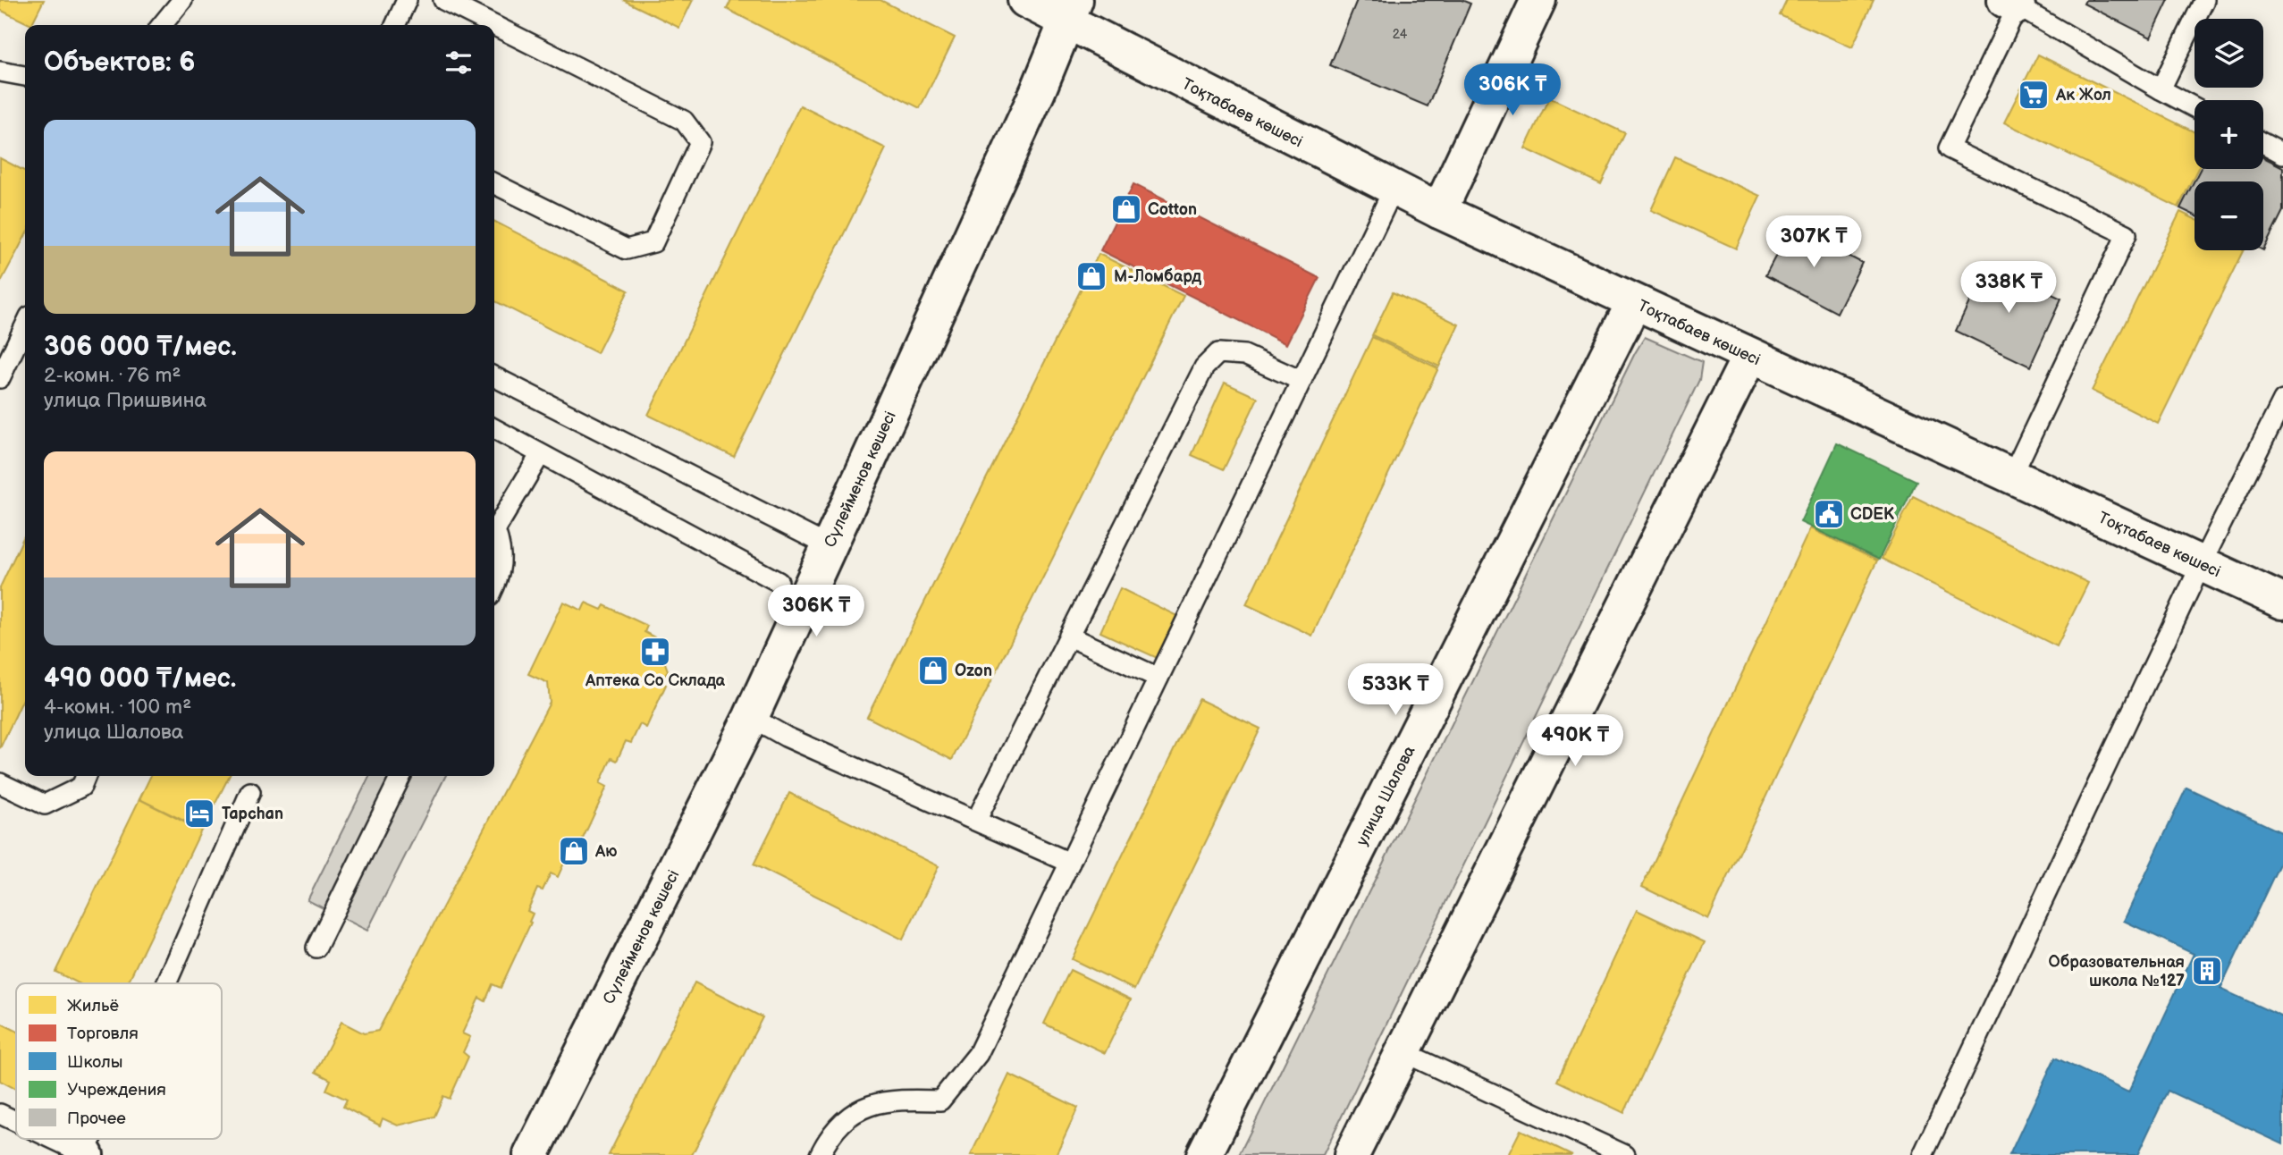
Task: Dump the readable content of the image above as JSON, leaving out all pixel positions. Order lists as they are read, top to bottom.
{
  "streets": {
    "street": ["Тоқтабаев көшесі", "Сүлейменов көшесі", "улица Шалова"]
  },
  "crossings": [
    ["Тоқтабаев көшесі", "Сүлейменов көшесі"],
    ["Тоқтабаев көшесі", "улица Шалова"]
  ],
  "places": {
    "supermarket": ["Ак Жол"],
    "shop": [
      "Cotton",
      "М-Ломбард",
      "Ozon",
      "Аю"
    ],
    "public building": ["CDEK"],
    "pharmacy": ["Аптека Со Склада"],
    "hotel": ["Tapchan"],
    "building": ["Образовательная школа №127"]
  },
  "house_numbers": ["24"],
  "legend": [
    "Жильё",
    "Торговля",
    "Школы",
    "Учреждения",
    "Прочее"
  ],
  "page": {
    "map_buttons": ["+", "−"],
    "heading": "Объектов: 6",
    "price": [
      "306K ₸",
      "307K ₸",
      "338K ₸",
      "306K ₸",
      "533K ₸",
      "490K ₸"
    ],
    "list": [
      {
        "name": "306 000 ₸/мес.",
        "note": "2-комн. · 76 m² · улица Пришвина"
      },
      {
        "name": "490 000 ₸/мес.",
        "note": "4-комн. · 100 m² · улица Шалова"
      }
    ]
  }
}
